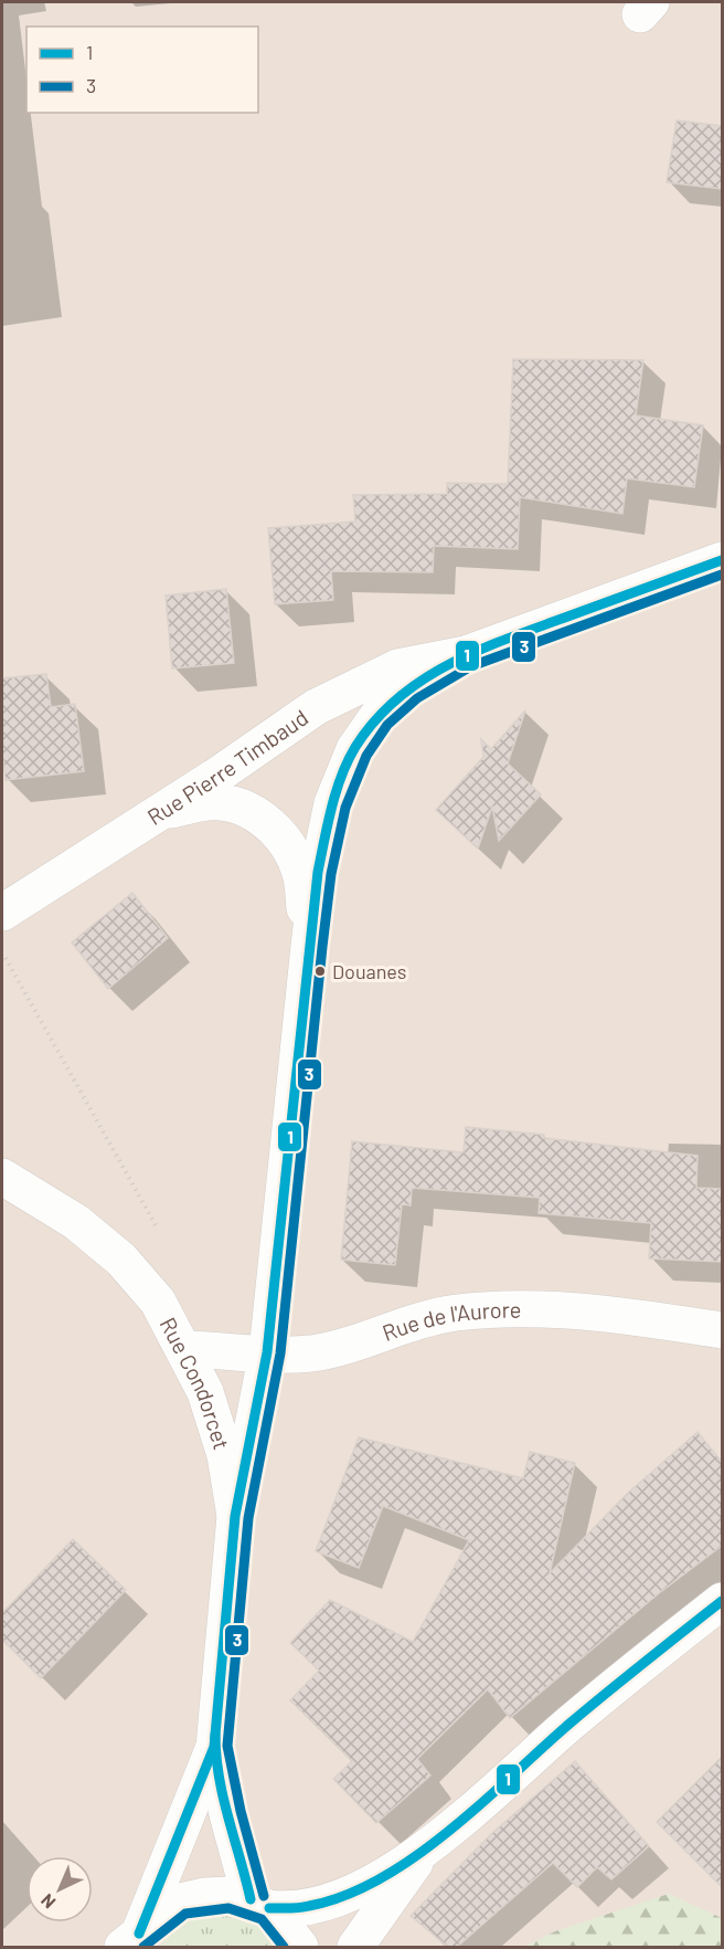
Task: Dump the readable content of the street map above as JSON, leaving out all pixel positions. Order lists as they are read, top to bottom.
{
  "streets": {
    "street": ["Rue Pierre Timbaud", "Rue de l'Aurore", "Rue Condorcet"]
  },
  "crossings": [
    ["Rue Pierre Timbaud", "Rue de l'Aurore"],
    ["Rue Pierre Timbaud", "Rue Condorcet"],
    ["Rue de l'Aurore", "Rue Condorcet"]
  ],
  "places": ["Douanes"],
  "lines": ["transit line 1", "transit line 3"],
  "legend": ["1", "3"],
  "north": "bottom left"
}
